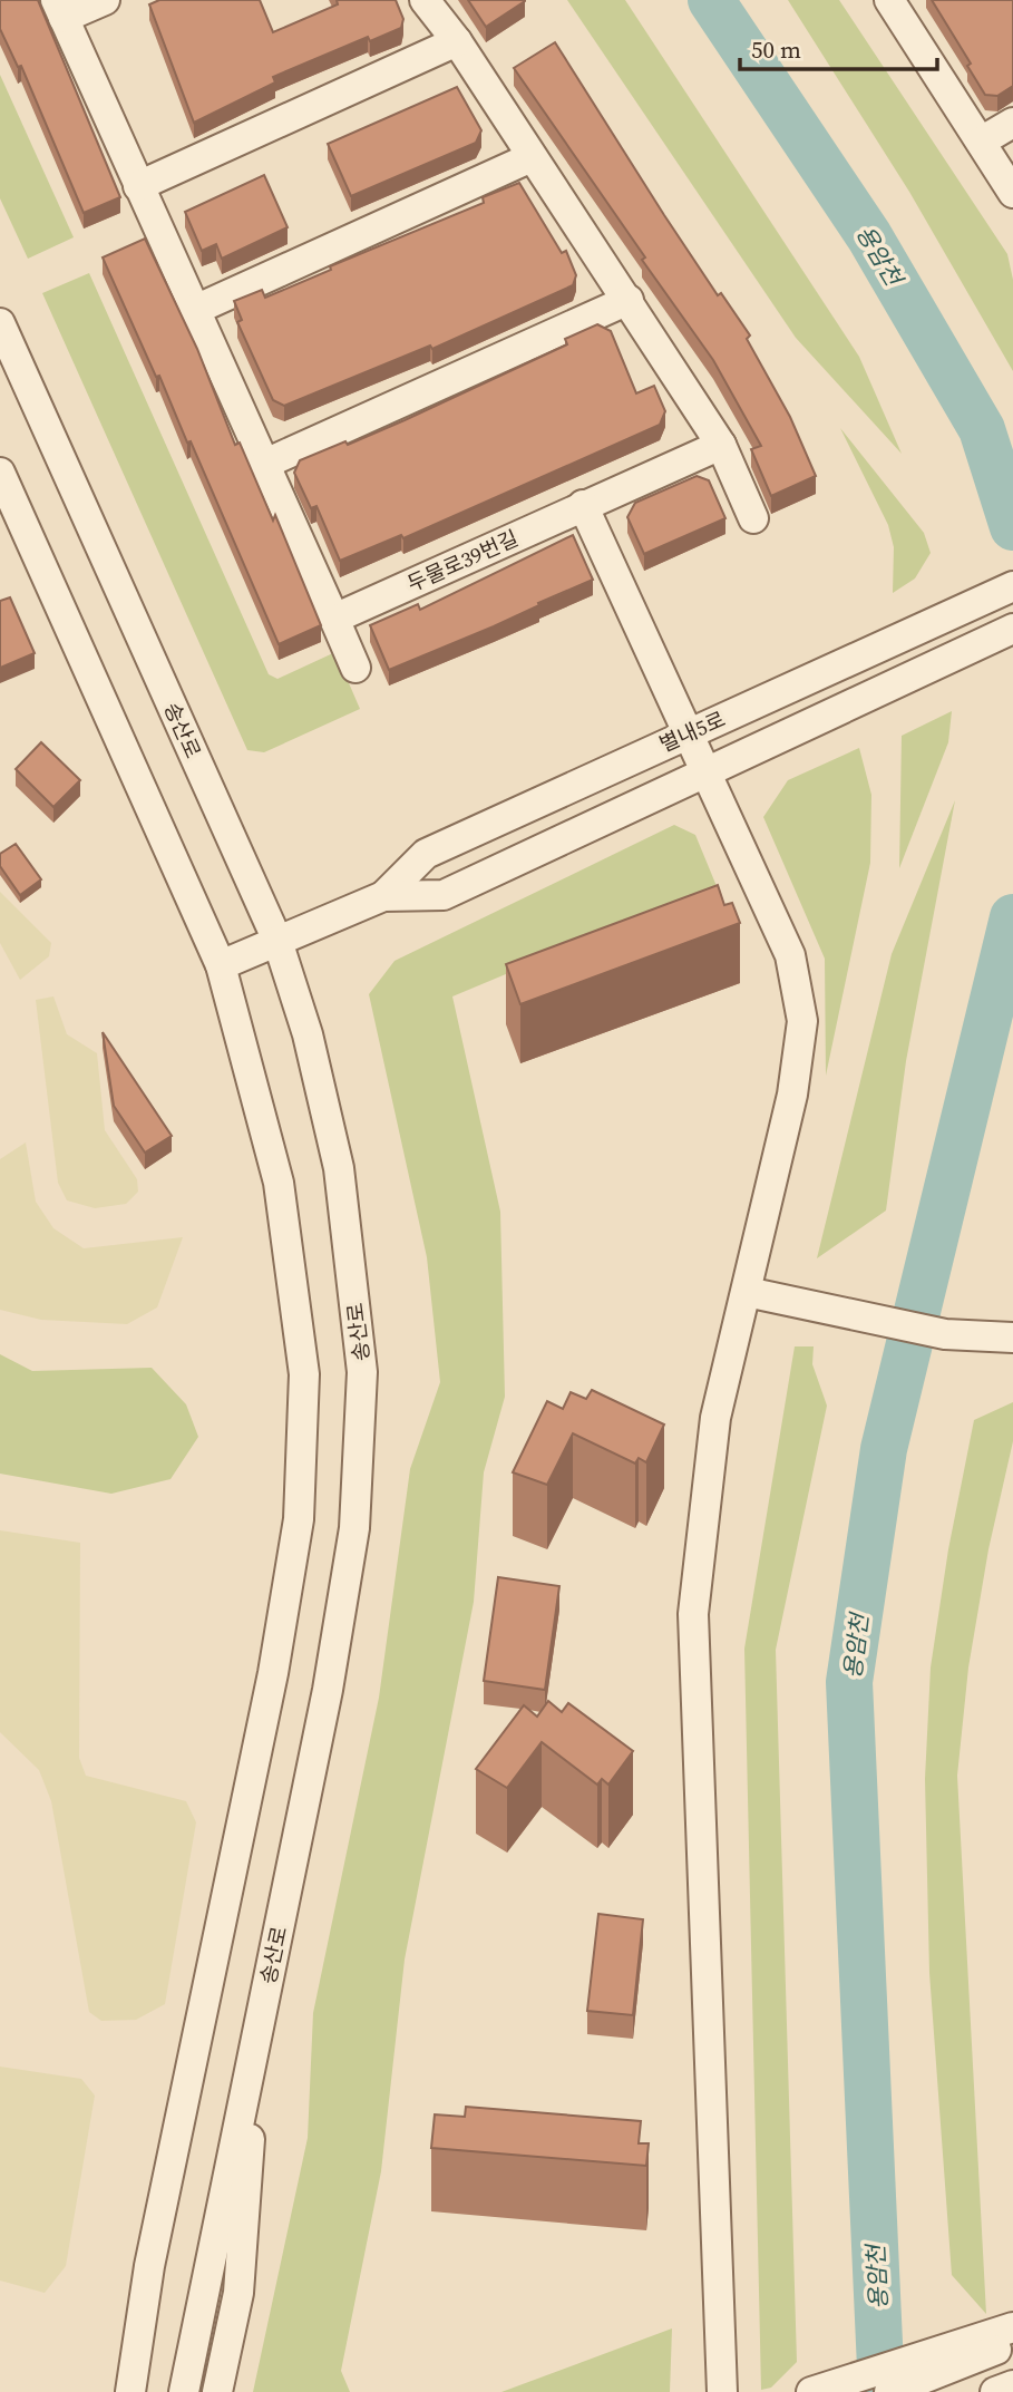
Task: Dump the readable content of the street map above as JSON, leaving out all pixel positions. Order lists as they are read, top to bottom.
{
  "streets": {
    "street": ["두물로39번길", "송산로", "별내5로"]
  },
  "crossings": [
    ["송산로", "별내5로"]
  ],
  "water": ["용암천"],
  "scale_bar": "50 m"
}
